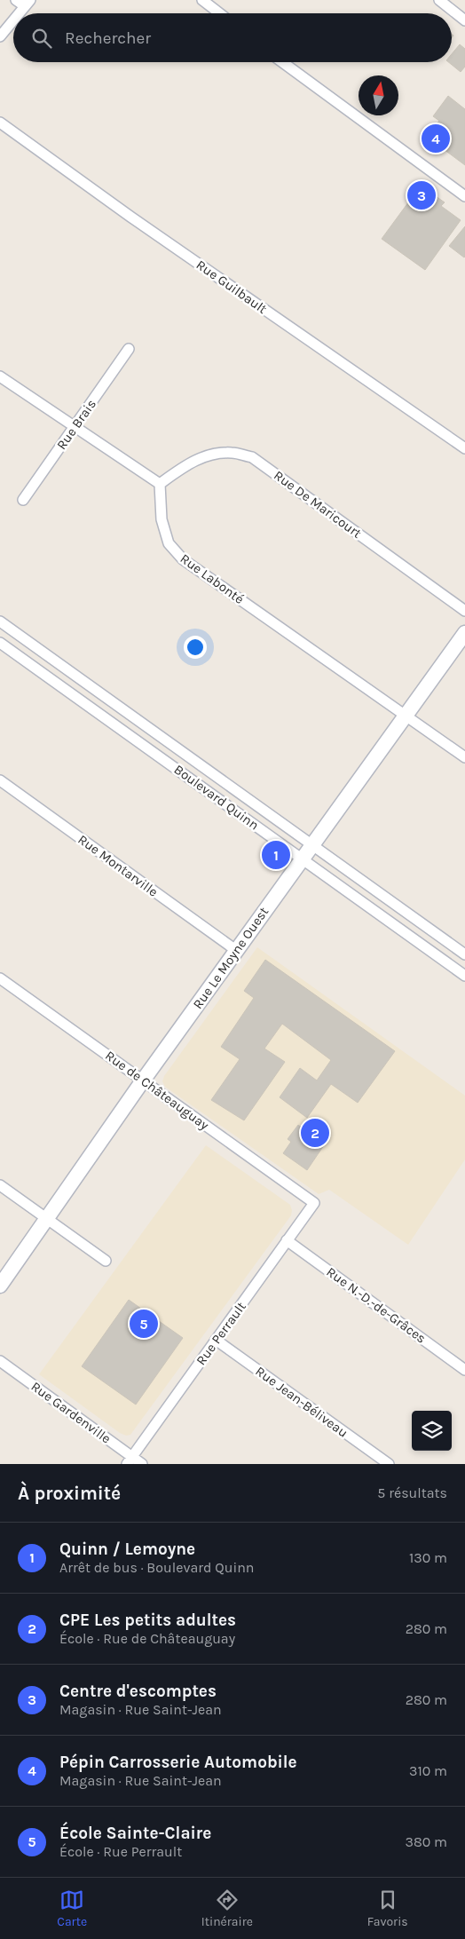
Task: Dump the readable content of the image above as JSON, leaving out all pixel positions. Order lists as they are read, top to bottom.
{
  "streets": {
    "street": [
      "Rue Guilbault",
      "Rue Brais",
      "Rue De Maricourt",
      "Rue Labonté",
      "Boulevard Quinn",
      "Rue Montarville",
      "Rue Le Moyne Ouest",
      "Rue de Châteauguay",
      "Rue N.-D.-de-Grâces",
      "Rue Perrault",
      "Rue Jean-Béliveau",
      "Rue Gardenville"
    ]
  },
  "crossings": [
    ["Rue De Maricourt", "Rue Labonté"],
    ["Rue Labonté", "Rue Le Moyne Ouest"],
    ["Boulevard Quinn", "Rue Le Moyne Ouest"],
    ["Rue Montarville", "Rue Le Moyne Ouest"],
    ["Rue Le Moyne Ouest", "Rue de Châteauguay"],
    ["Rue de Châteauguay", "Rue Perrault"],
    ["Rue N.-D.-de-Grâces", "Rue Perrault"],
    ["Rue Perrault", "Rue Jean-Béliveau"],
    ["Rue Perrault", "Rue Gardenville"]
  ],
  "north": "top",
  "page": {
    "search": "Rechercher",
    "pins": [
      "4",
      "3",
      "1",
      "2",
      "5"
    ],
    "heading": ["À proximité", "5 résultats"],
    "list": [
      {
        "mark": "1",
        "name": "Quinn / Lemoyne",
        "note": "Arrêt de bus · Boulevard Quinn",
        "value": "130 m"
      },
      {
        "mark": "2",
        "name": "CPE Les petits adultes",
        "note": "École · Rue de Châteauguay",
        "value": "280 m"
      },
      {
        "mark": "3",
        "name": "Centre d'escomptes",
        "note": "Magasin · Rue Saint-Jean",
        "value": "280 m"
      },
      {
        "mark": "4",
        "name": "Pépin Carrosserie Automobile",
        "note": "Magasin · Rue Saint-Jean",
        "value": "310 m"
      },
      {
        "mark": "5",
        "name": "École Sainte-Claire",
        "note": "École · Rue Perrault",
        "value": "380 m"
      }
    ],
    "nav": ["Carte", "Itinéraire", "Favoris"]
  }
}
